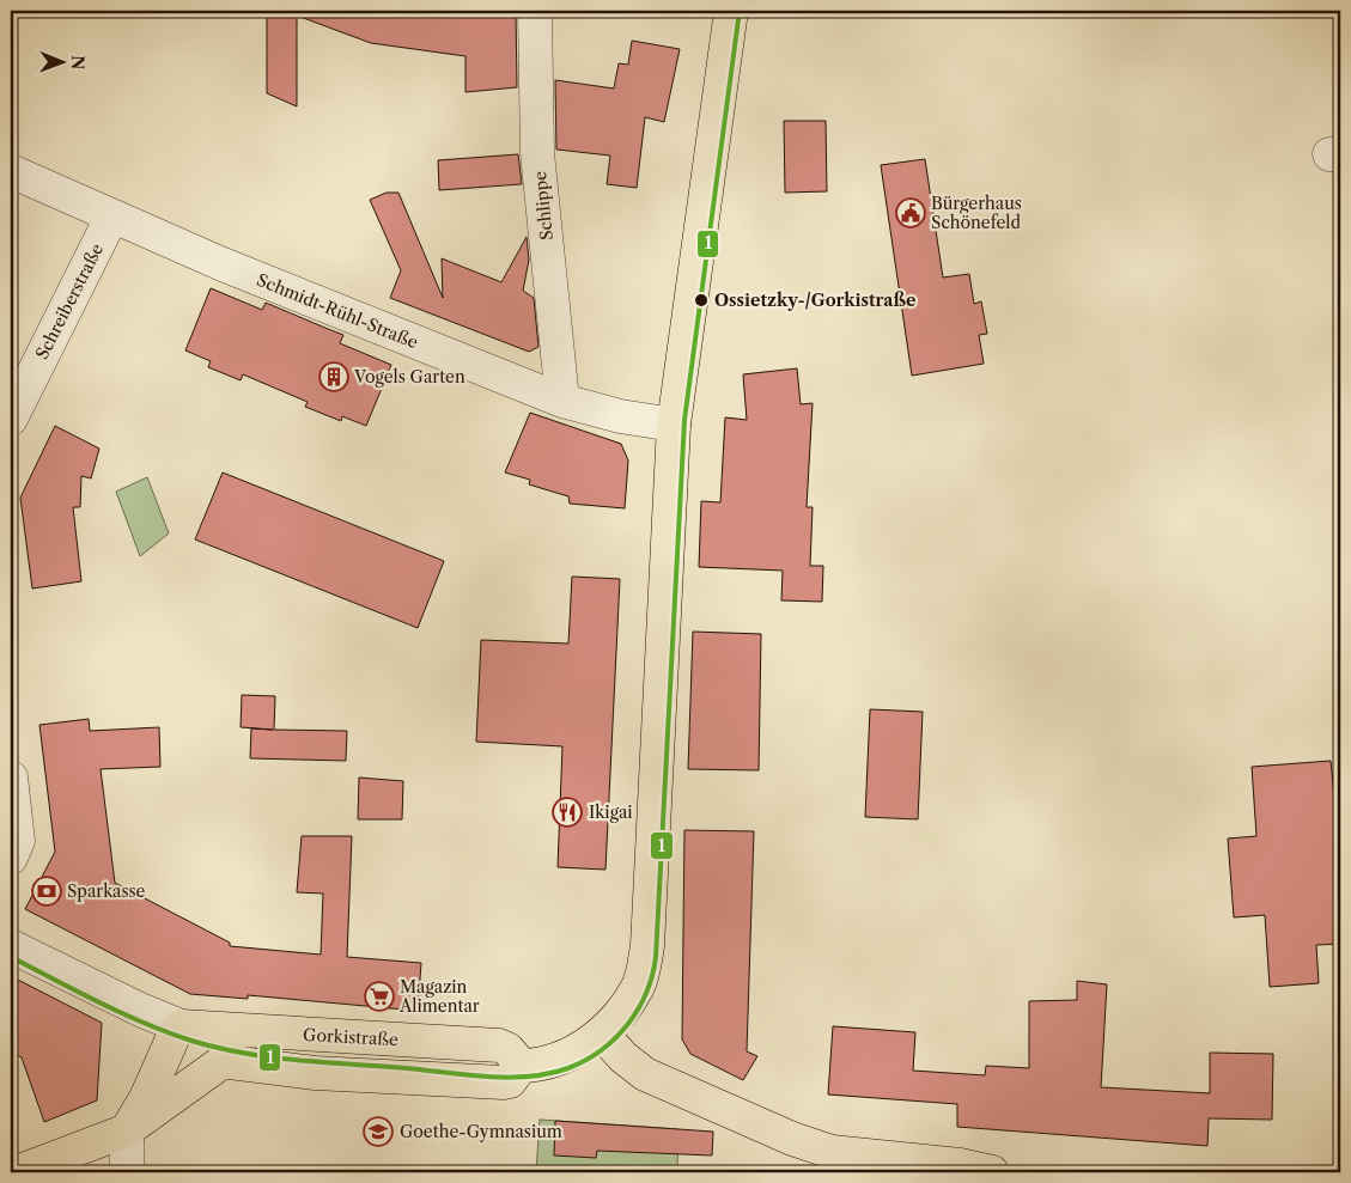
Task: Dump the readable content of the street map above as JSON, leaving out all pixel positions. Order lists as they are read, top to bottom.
{
  "streets": {
    "main road": ["Gorkistraße"],
    "street": ["Schlippe", "Schreiberstraße", "Schmidt-Rühl-Straße"]
  },
  "crossings": [
    ["Schlippe", "Schmidt-Rühl-Straße"],
    ["Schreiberstraße", "Schmidt-Rühl-Straße"]
  ],
  "places": {
    "public building": ["Bürgerhaus Schönefeld"],
    "other": ["Ossietzky-/Gorkistraße"],
    "building": ["Vogels Garten"],
    "restaurant": ["Ikigai"],
    "bank": ["Sparkasse"],
    "supermarket": ["Magazin Alimentar"],
    "school or university": ["Goethe-Gymnasium"]
  },
  "lines": ["transit line 1"],
  "north": "right"
}
